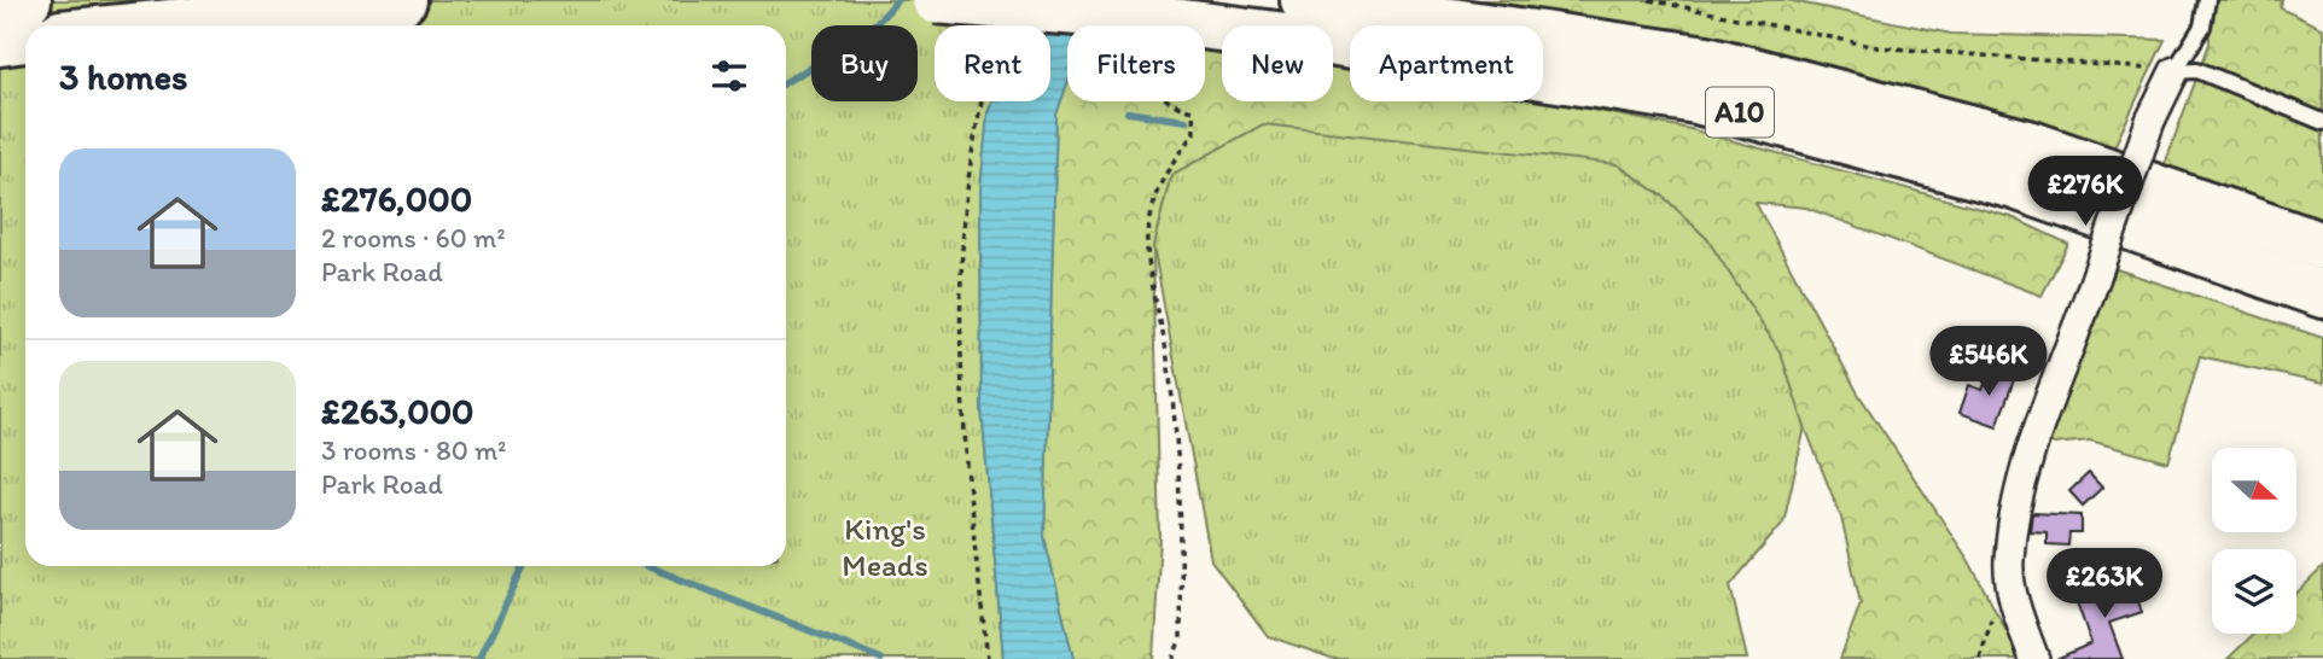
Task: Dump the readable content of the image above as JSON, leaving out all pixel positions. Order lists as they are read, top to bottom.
{
  "streets": {
    "highway": ["A10"]
  },
  "parks": ["King's Meads"],
  "north": "right",
  "page": {
    "chip": [
      "Buy",
      "Rent",
      "Filters",
      "New",
      "Apartment"
    ],
    "heading": "3 homes",
    "list": [
      {
        "name": "£276,000",
        "note": "2 rooms · 60 m² · Park Road"
      },
      {
        "name": "£263,000",
        "note": "3 rooms · 80 m² · Park Road"
      }
    ],
    "price": ["£276K", "£546K", "£263K"]
  }
}
